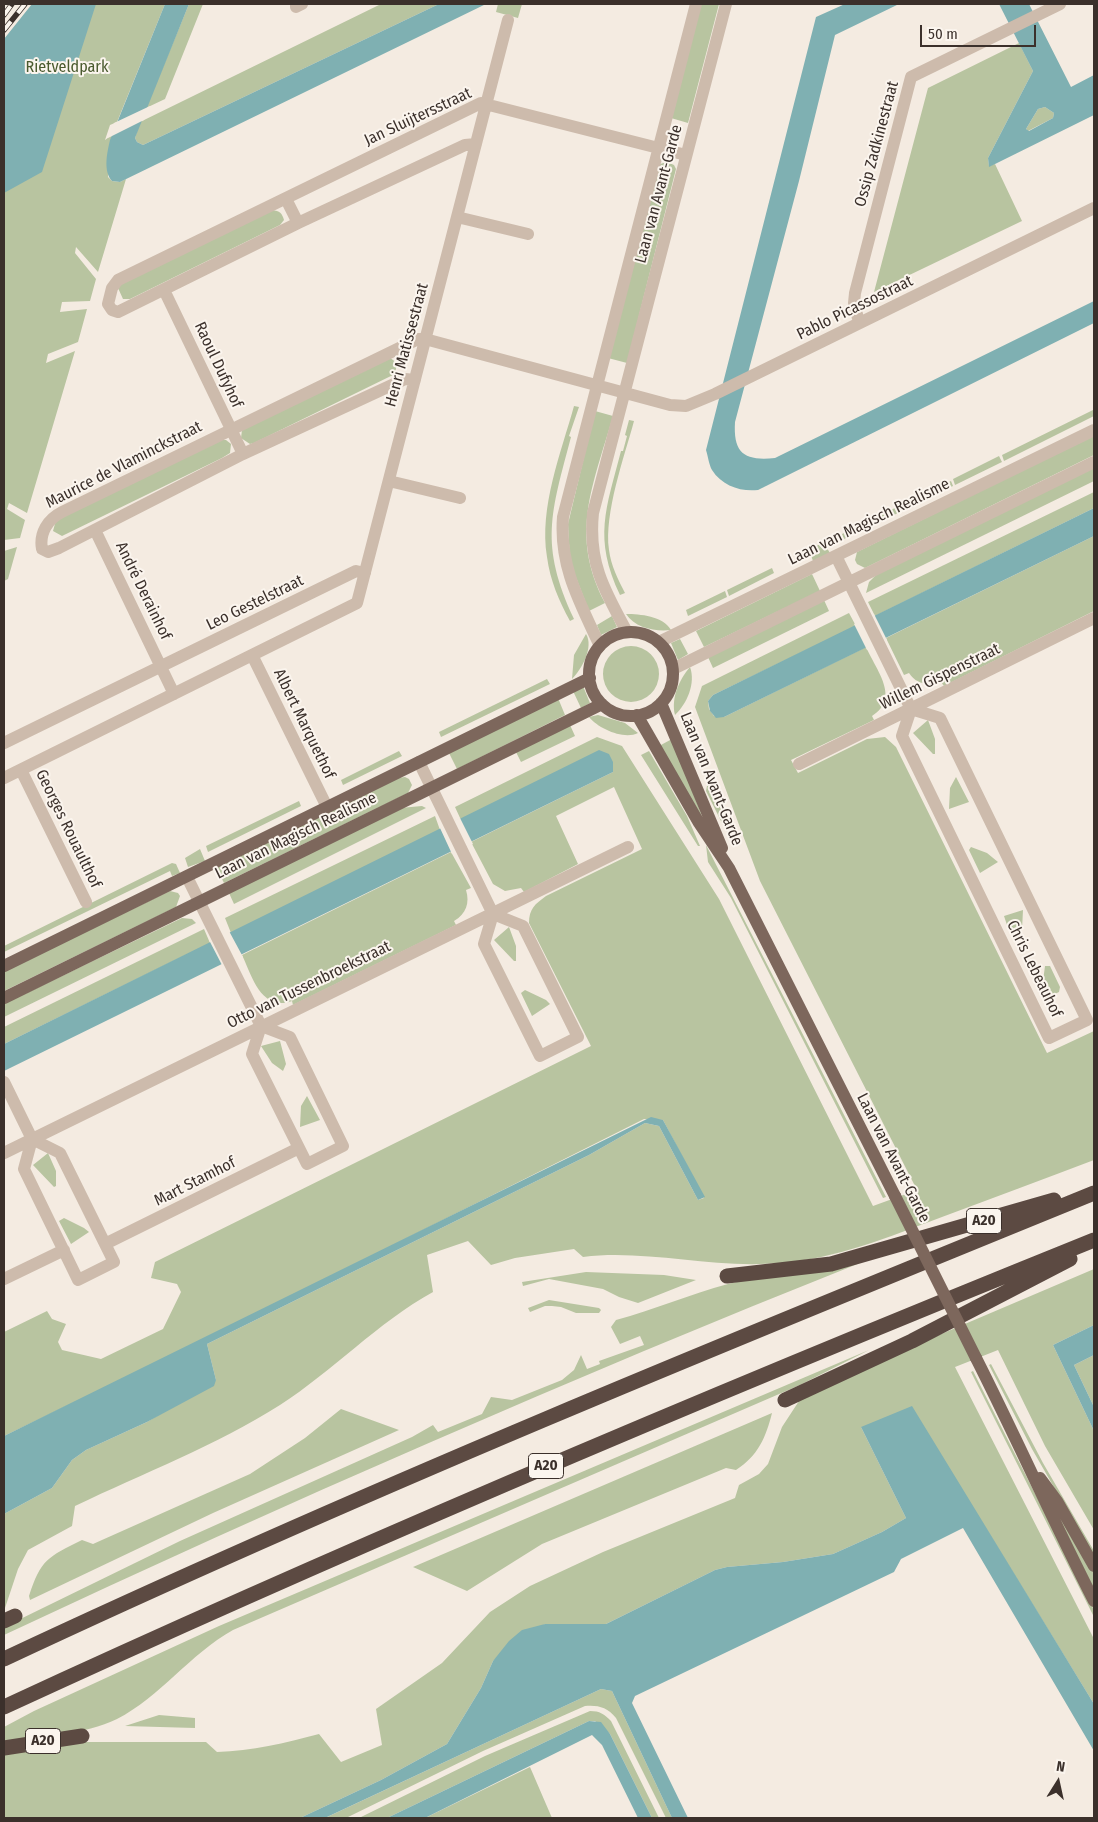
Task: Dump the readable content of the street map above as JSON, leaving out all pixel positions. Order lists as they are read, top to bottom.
{
  "streets": {
    "highway": ["A20"],
    "main road": ["Laan van Avant-Garde", "Laan van Magisch Realisme"],
    "street": [
      "Jan Sluijtersstraat",
      "Ossip Zadkinestraat",
      "Pablo Picassostraat",
      "Henri Matissestraat",
      "Raoul Dufyhof",
      "Maurice de Vlaminckstraat",
      "André Derainhof",
      "Leo Gestelstraat",
      "Willem Gispenstraat",
      "Albert Marquethof",
      "Georges Rouaulthof",
      "Chris Lebeauhof",
      "Otto van Tussenbroekstraat",
      "Mart Stamhof"
    ]
  },
  "crossings": [
    ["Jan Sluijtersstraat", "Laan van Avant-Garde"],
    ["Jan Sluijtersstraat", "Henri Matissestraat"],
    ["Jan Sluijtersstraat", "Raoul Dufyhof"],
    ["Ossip Zadkinestraat", "Pablo Picassostraat"],
    ["Laan van Avant-Garde", "Pablo Picassostraat"],
    ["Laan van Avant-Garde", "Laan van Magisch Realisme"],
    ["Henri Matissestraat", "Maurice de Vlaminckstraat"],
    ["Henri Matissestraat", "Leo Gestelstraat"],
    ["Henri Matissestraat", "Albert Marquethof"],
    ["Raoul Dufyhof", "Maurice de Vlaminckstraat"],
    ["Maurice de Vlaminckstraat", "André Derainhof"],
    ["Laan van Magisch Realisme", "Albert Marquethof"],
    ["André Derainhof", "Leo Gestelstraat"],
    ["Willem Gispenstraat", "Chris Lebeauhof"]
  ],
  "parks": ["Rietveldpark"],
  "scale_bar": "50 m",
  "north": "top"
}
